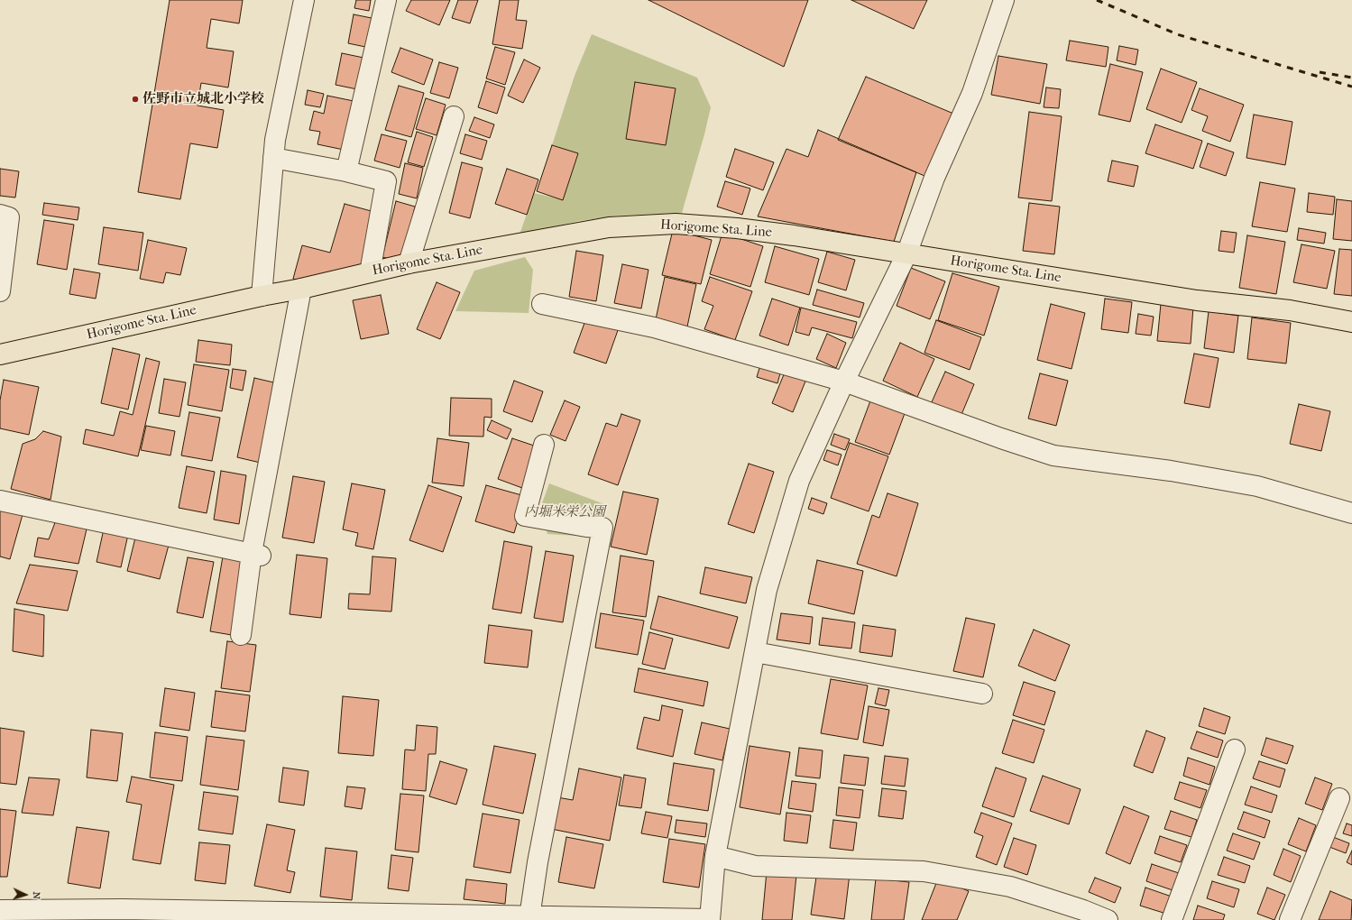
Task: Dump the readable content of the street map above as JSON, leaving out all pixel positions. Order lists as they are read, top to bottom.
{
  "streets": {
    "main road": ["Horigome Sta. Line"]
  },
  "parks": ["内堀米栄公園"],
  "places": ["佐野市立城北小学校"],
  "north": "right"
}
